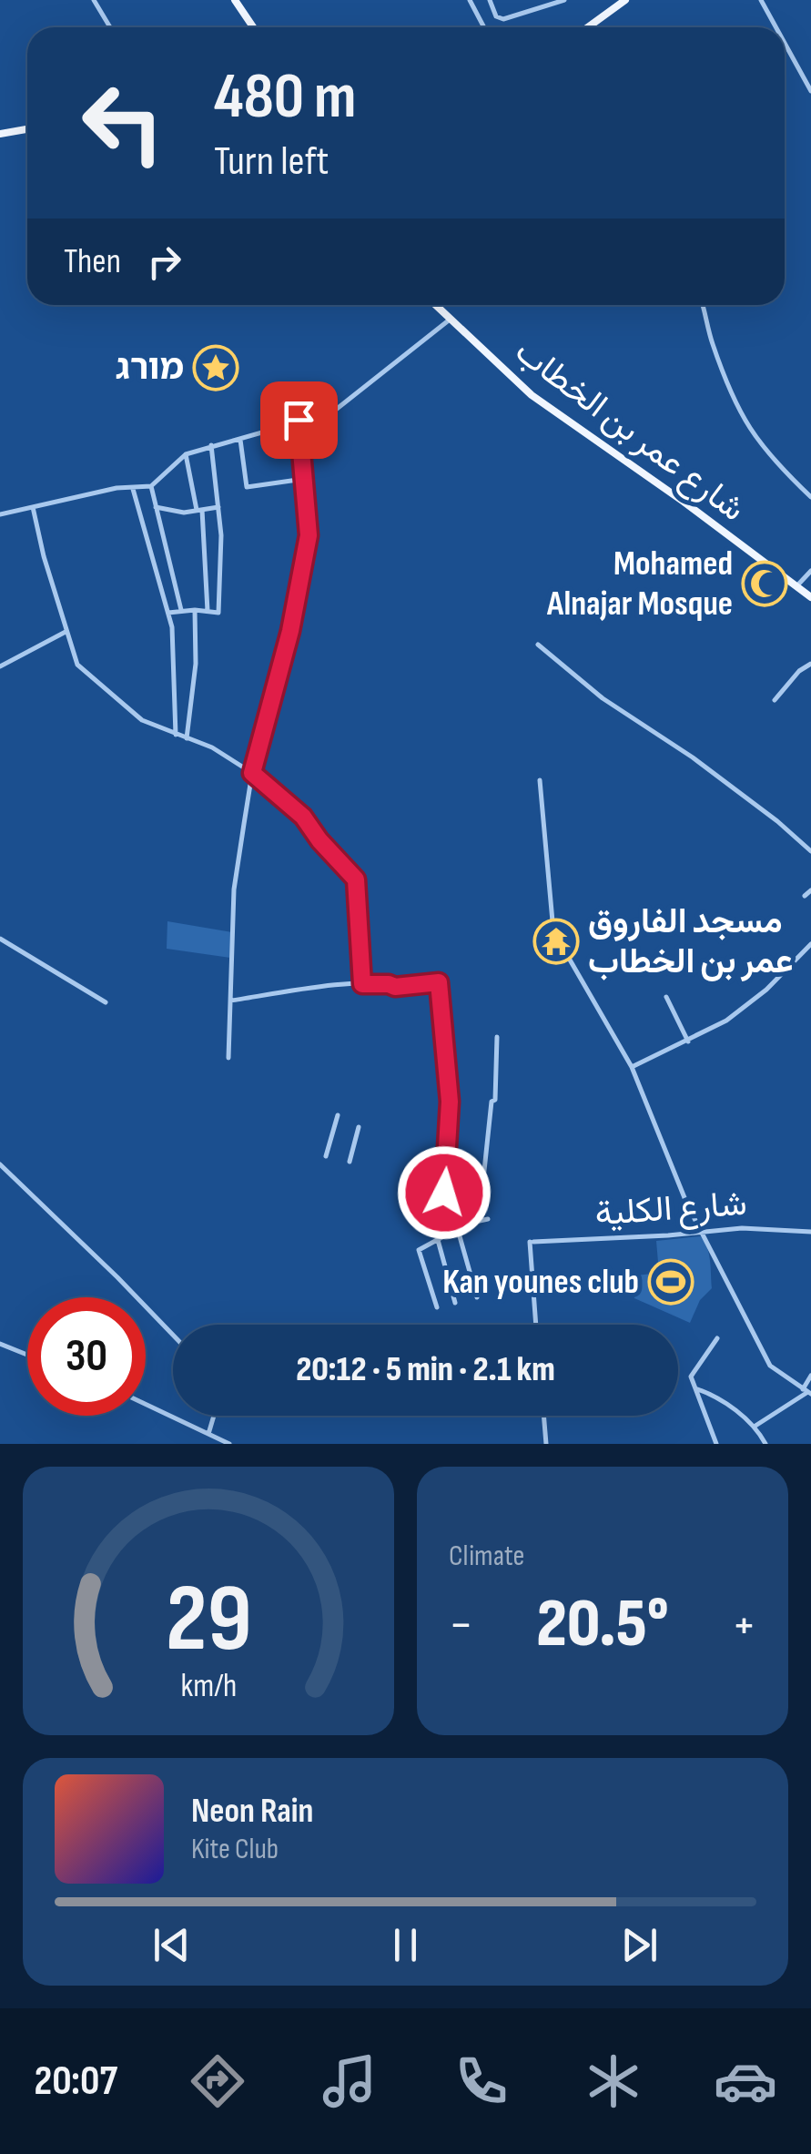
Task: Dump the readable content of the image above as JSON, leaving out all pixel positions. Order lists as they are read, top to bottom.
{
  "streets": {
    "main road": ["شارع عمر بن الخطاب"],
    "street": ["شارع الكلية"]
  },
  "places": {
    "place": ["מורג"],
    "mosque": ["Mohamed Alnajar Mosque"],
    "temple": ["مسجد الفاروق عمر بن الخطاب"],
    "sports": ["Kan younes club"]
  },
  "page": {
    "turn": ["480 m", "Turn left"],
    "then": "Then",
    "limit": "30",
    "trip": "20:12 · 5 min · 2.1 km",
    "tile": "Climate",
    "heat": ["−", "20.5°", "+"],
    "song": ["Neon Rain", "Kite Club"],
    "tabs": "20:07",
    "gauge": ["29", "km/h"]
  }
}
